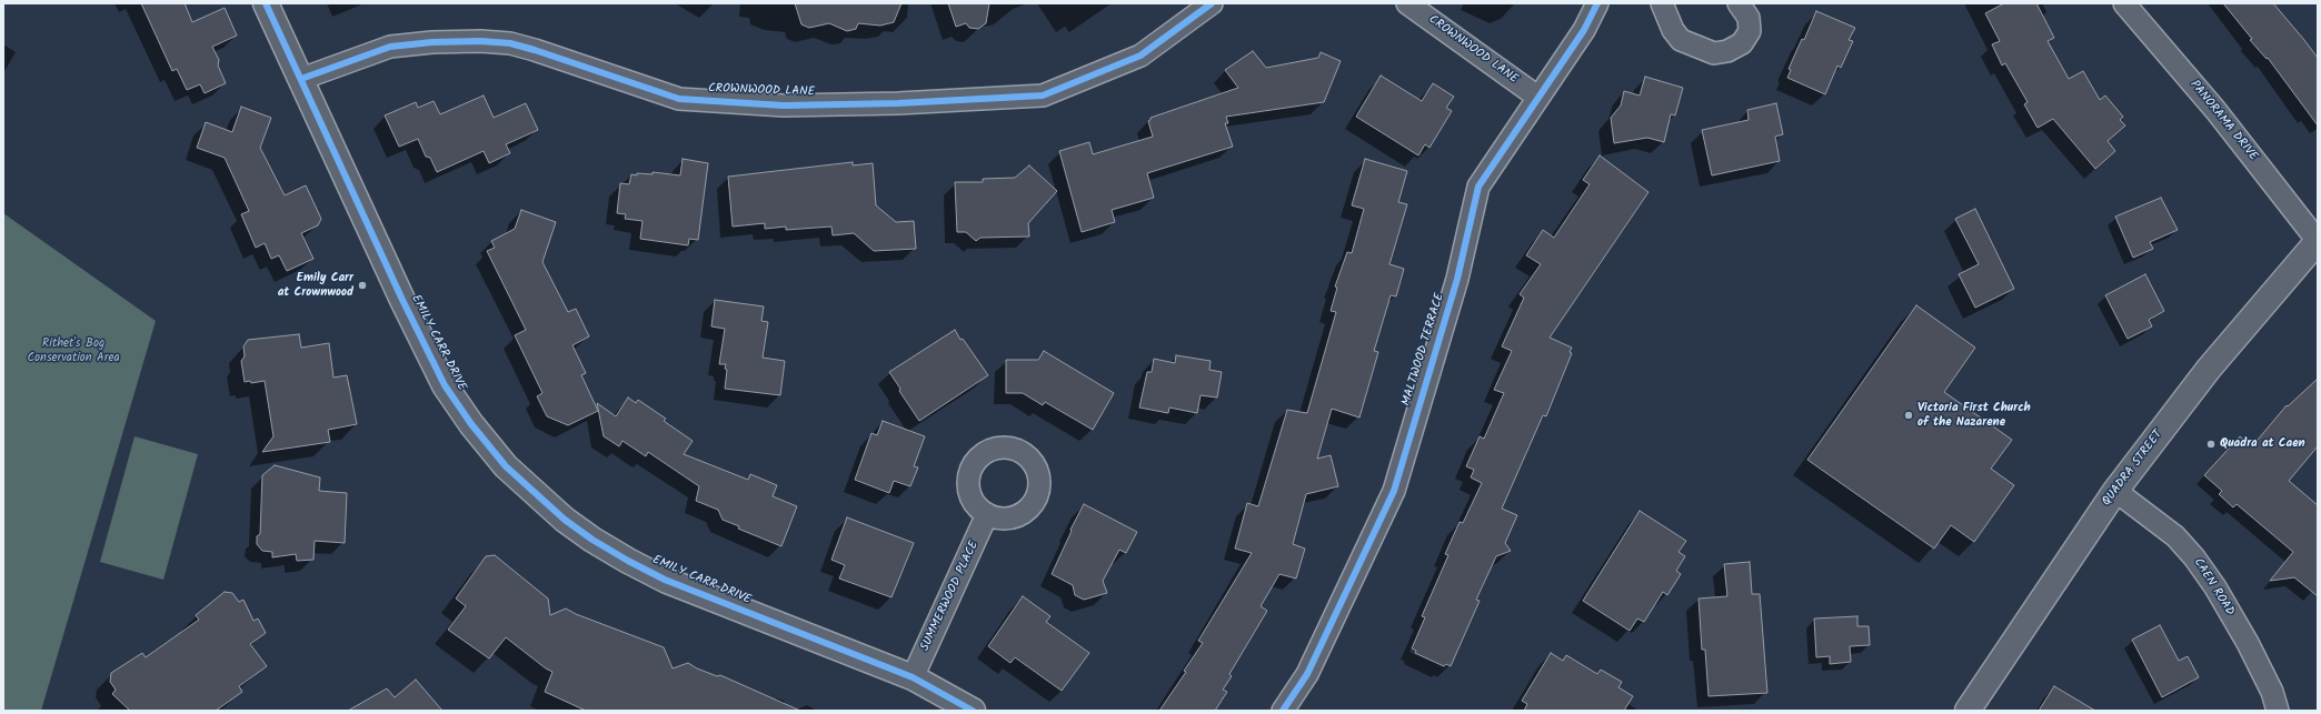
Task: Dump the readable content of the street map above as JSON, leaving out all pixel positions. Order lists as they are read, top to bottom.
{
  "streets": {
    "street": [
      "CROWNWOOD LANE",
      "PANORAMA DRIVE",
      "EMILY CARR DRIVE",
      "MALTWOOD TERRACE",
      "QUADRA STREET",
      "CAEN ROAD",
      "SUMMERWOOD PLACE"
    ]
  },
  "crossings": [
    ["CROWNWOOD LANE", "EMILY CARR DRIVE"],
    ["CROWNWOOD LANE", "MALTWOOD TERRACE"],
    ["PANORAMA DRIVE", "QUADRA STREET"],
    ["EMILY CARR DRIVE", "SUMMERWOOD PLACE"],
    ["QUADRA STREET", "CAEN ROAD"]
  ],
  "parks": ["Rithet's Bog Conservation Area"],
  "places": ["Emily Carr at Crownwood", "Victoria First Church of the Nazarene", "Quadra at Caen"]
}
